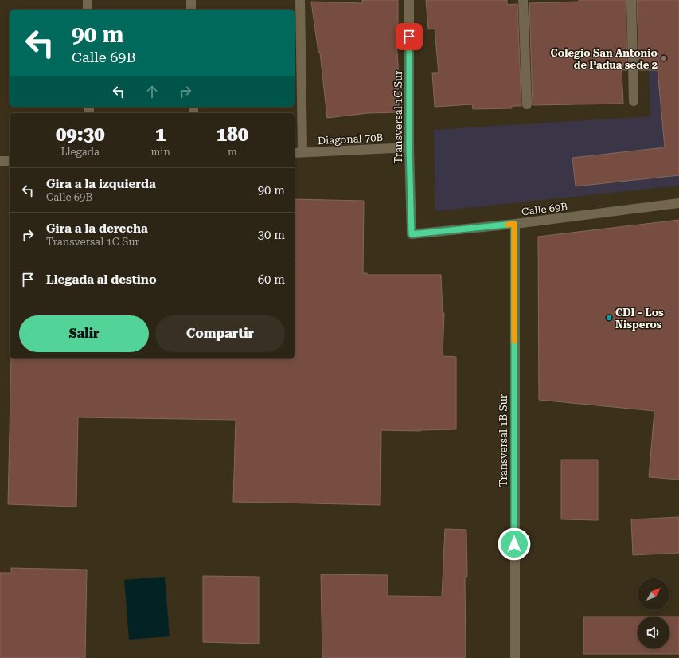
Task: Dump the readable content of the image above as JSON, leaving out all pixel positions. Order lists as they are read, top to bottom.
{
  "streets": {
    "street": [
      "Transversal 1C Sur",
      "Diagonal 70B",
      "Calle 69B",
      "Transversal 1B Sur"
    ]
  },
  "crossings": [
    ["Transversal 1C Sur", "Diagonal 70B"],
    ["Transversal 1C Sur", "Calle 69B"],
    ["Calle 69B", "Transversal 1B Sur"]
  ],
  "places": ["Colegio San Antonio de Padua sede 2", "CDI - Los Nisperos"],
  "north": "top right",
  "page": {
    "turn": ["90 m", "Calle 69B"],
    "eta": [
      "09:30",
      "Llegada",
      "1",
      "min",
      "180",
      "m"
    ],
    "list": [
      {
        "name": "Gira a la izquierda",
        "note": "Calle 69B",
        "value": "90 m"
      },
      {
        "name": "Gira a la derecha",
        "note": "Transversal 1C Sur",
        "value": "30 m"
      },
      {
        "name": "Llegada al destino",
        "value": "60 m"
      }
    ],
    "buttons": ["Salir", "Compartir"]
  }
}
